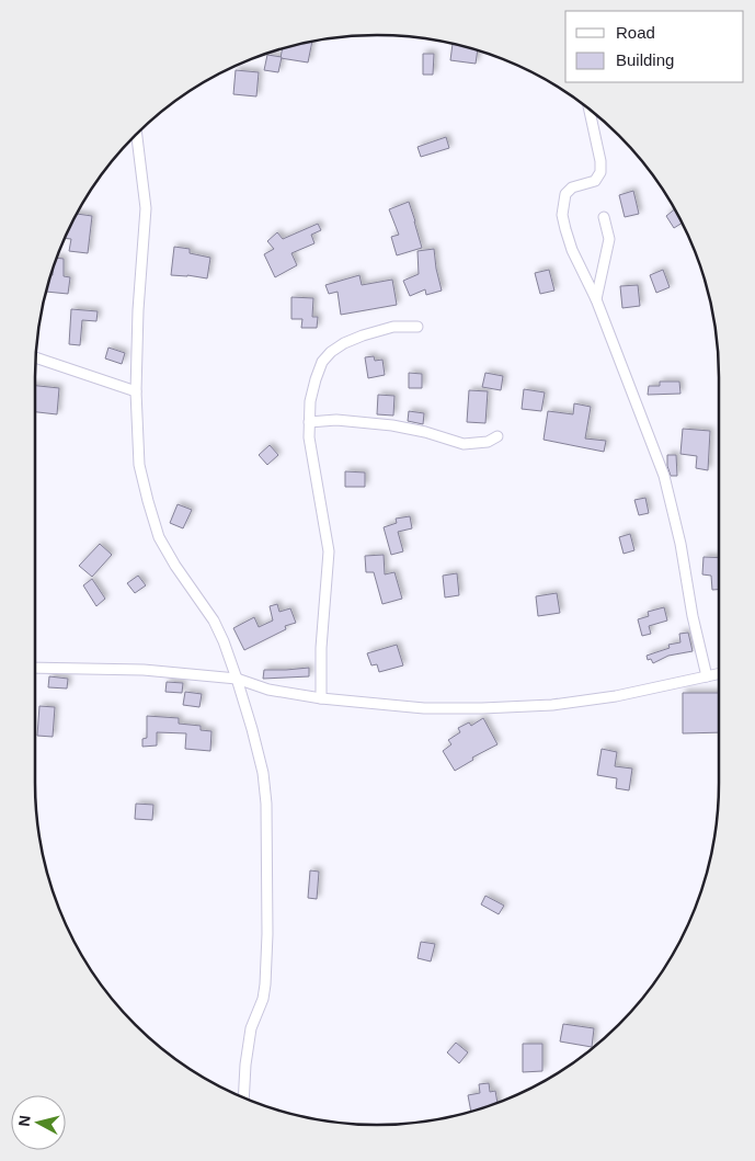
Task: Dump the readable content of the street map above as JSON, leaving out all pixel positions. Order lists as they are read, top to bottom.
{
  "legend": ["Road", "Building"],
  "north": "left"
}
